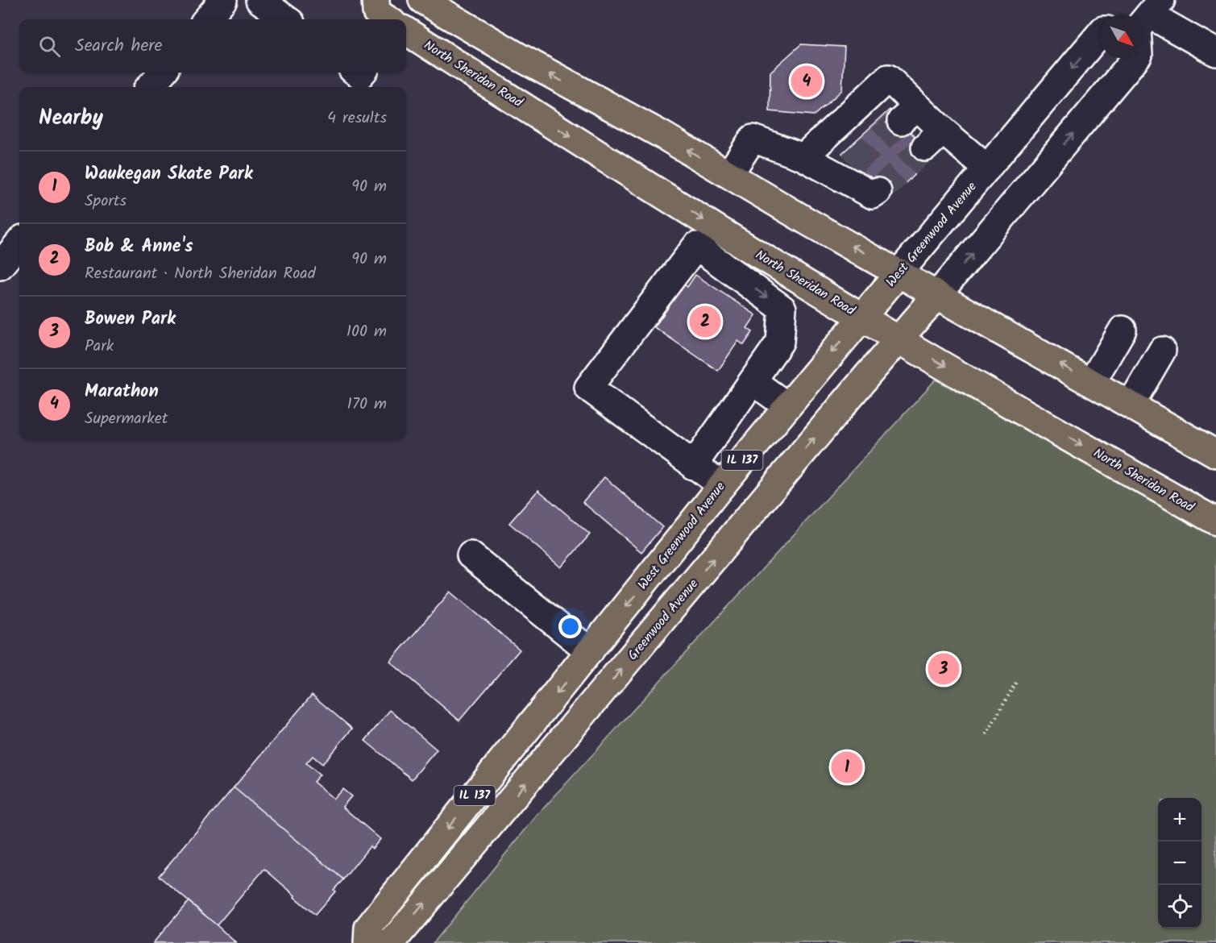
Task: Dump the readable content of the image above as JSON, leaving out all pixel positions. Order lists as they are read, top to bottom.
{
  "streets": {
    "main road": [
      "North Sheridan Road",
      "West Greenwood Avenue",
      "IL 137",
      "Greenwood Avenue"
    ]
  },
  "crossings": [
    ["North Sheridan Road", "West Greenwood Avenue"],
    ["North Sheridan Road", "Greenwood Avenue"]
  ],
  "one_way": ["West Greenwood Avenue", "Greenwood Avenue"],
  "north": "bottom right",
  "page": {
    "search": "Search here",
    "pins": [
      "4",
      "2",
      "3",
      "1"
    ],
    "heading": ["Nearby", "4 results"],
    "list": [
      {
        "mark": "1",
        "name": "Waukegan Skate Park",
        "note": "Sports",
        "value": "90 m"
      },
      {
        "mark": "2",
        "name": "Bob & Anne's",
        "note": "Restaurant · North Sheridan Road",
        "value": "90 m"
      },
      {
        "mark": "3",
        "name": "Bowen Park",
        "note": "Park",
        "value": "100 m"
      },
      {
        "mark": "4",
        "name": "Marathon",
        "note": "Supermarket",
        "value": "170 m"
      }
    ],
    "map_buttons": ["+", "−"]
  }
}
